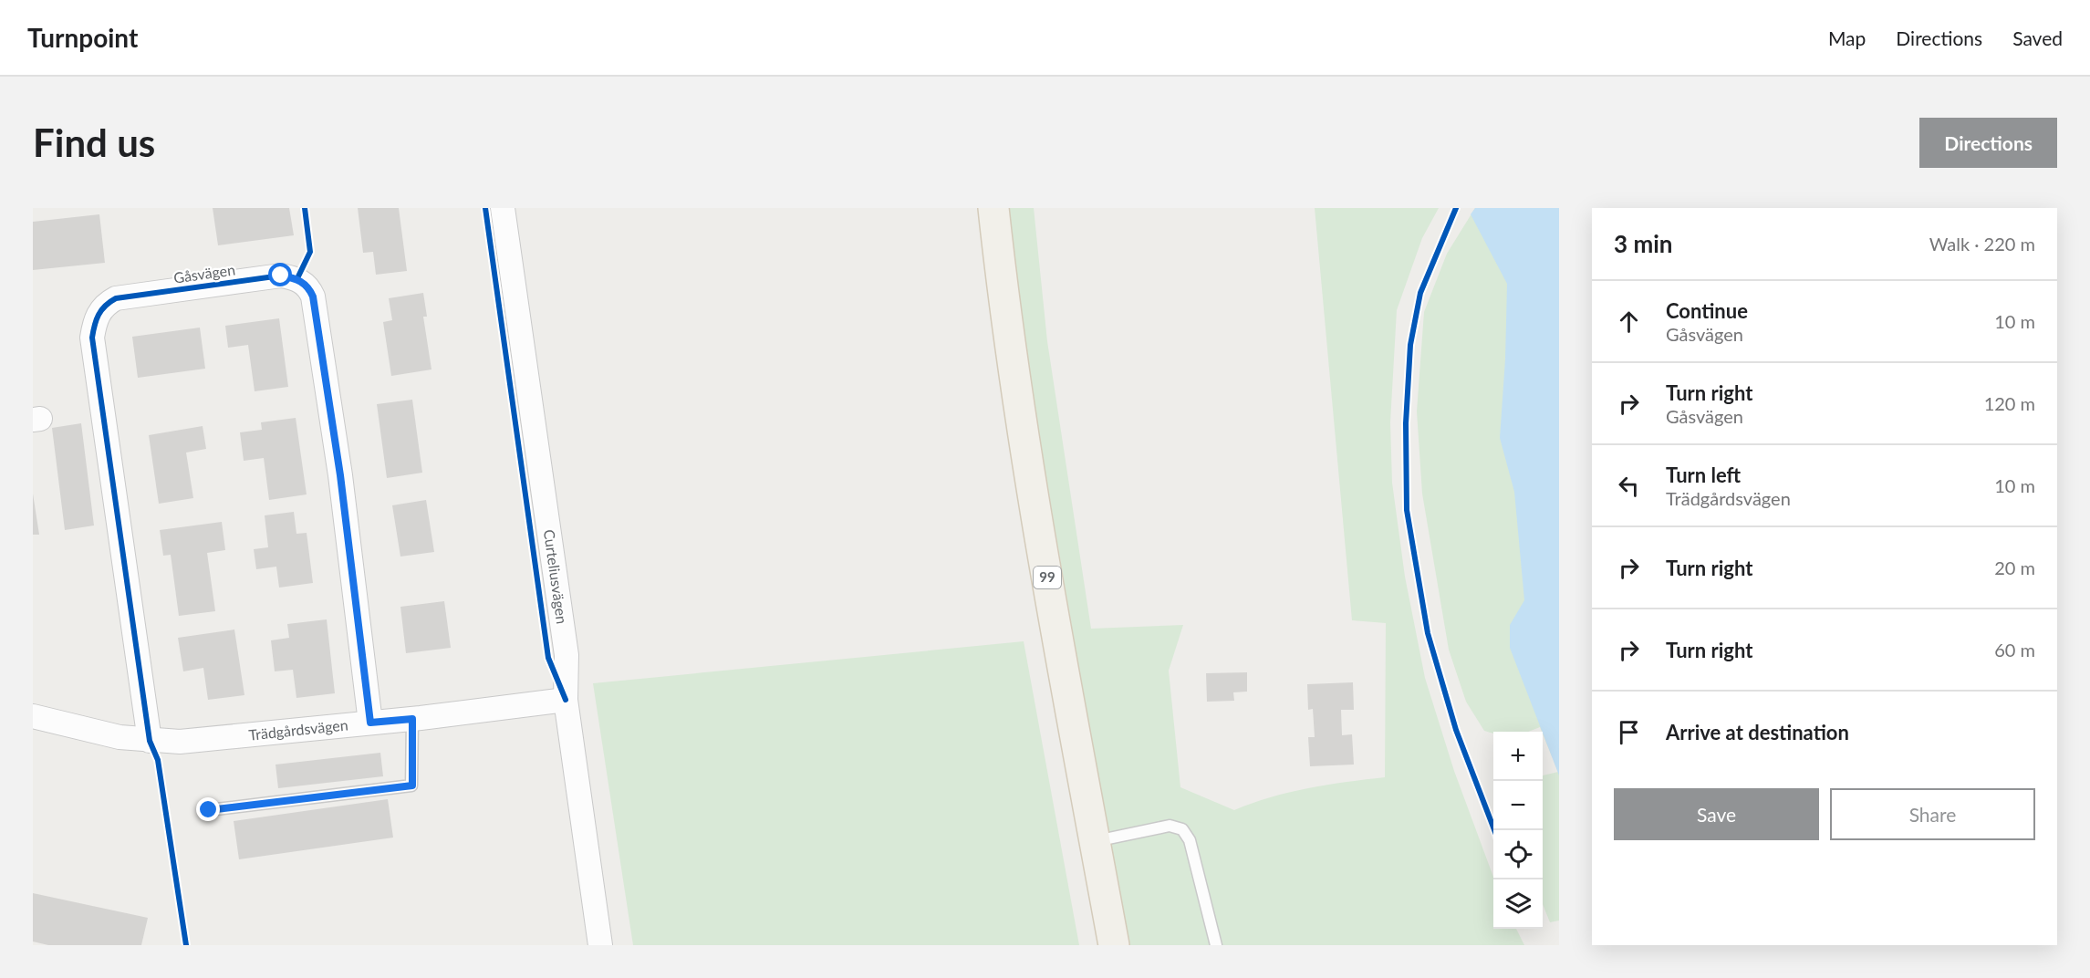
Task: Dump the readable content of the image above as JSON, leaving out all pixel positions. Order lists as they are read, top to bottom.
{
  "streets": {
    "main road": ["99"],
    "street": ["Gåsvägen", "Curteliusvägen", "Trädgårdsvägen"]
  },
  "crossings": [
    ["Gåsvägen", "Trädgårdsvägen"],
    ["Curteliusvägen", "Trädgårdsvägen"]
  ],
  "page": {
    "header": "Turnpoint",
    "nav": ["Map", "Directions", "Saved"],
    "buttons": [
      "Directions",
      ["Save", "Share"]
    ],
    "title": "Find us",
    "heading": ["3 min", "Walk · 220 m"],
    "list": [
      ["Continue", "Gåsvägen", "10 m"],
      ["Turn right", "Gåsvägen", "120 m"],
      ["Turn left", "Trädgårdsvägen", "10 m"],
      ["Turn right", "20 m"],
      ["Turn right", "60 m"],
      "Arrive at destination"
    ],
    "map_buttons": ["+", "−"]
  }
}
